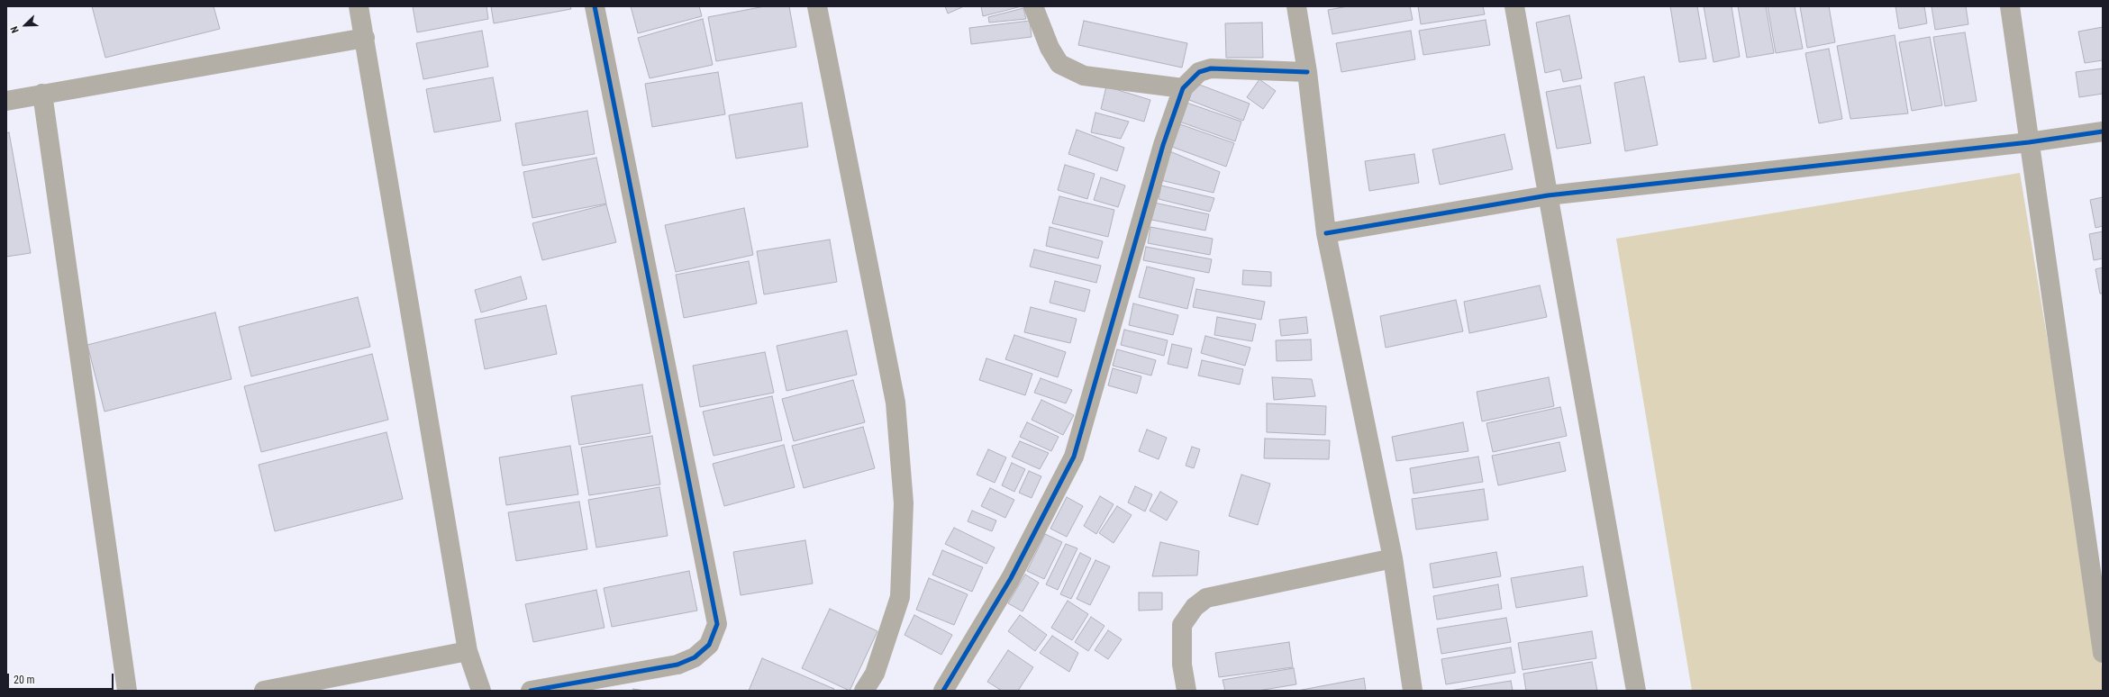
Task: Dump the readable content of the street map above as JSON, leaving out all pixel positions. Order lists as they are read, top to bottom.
{
  "scale_bar": "20 m",
  "north": "bottom left"
}
